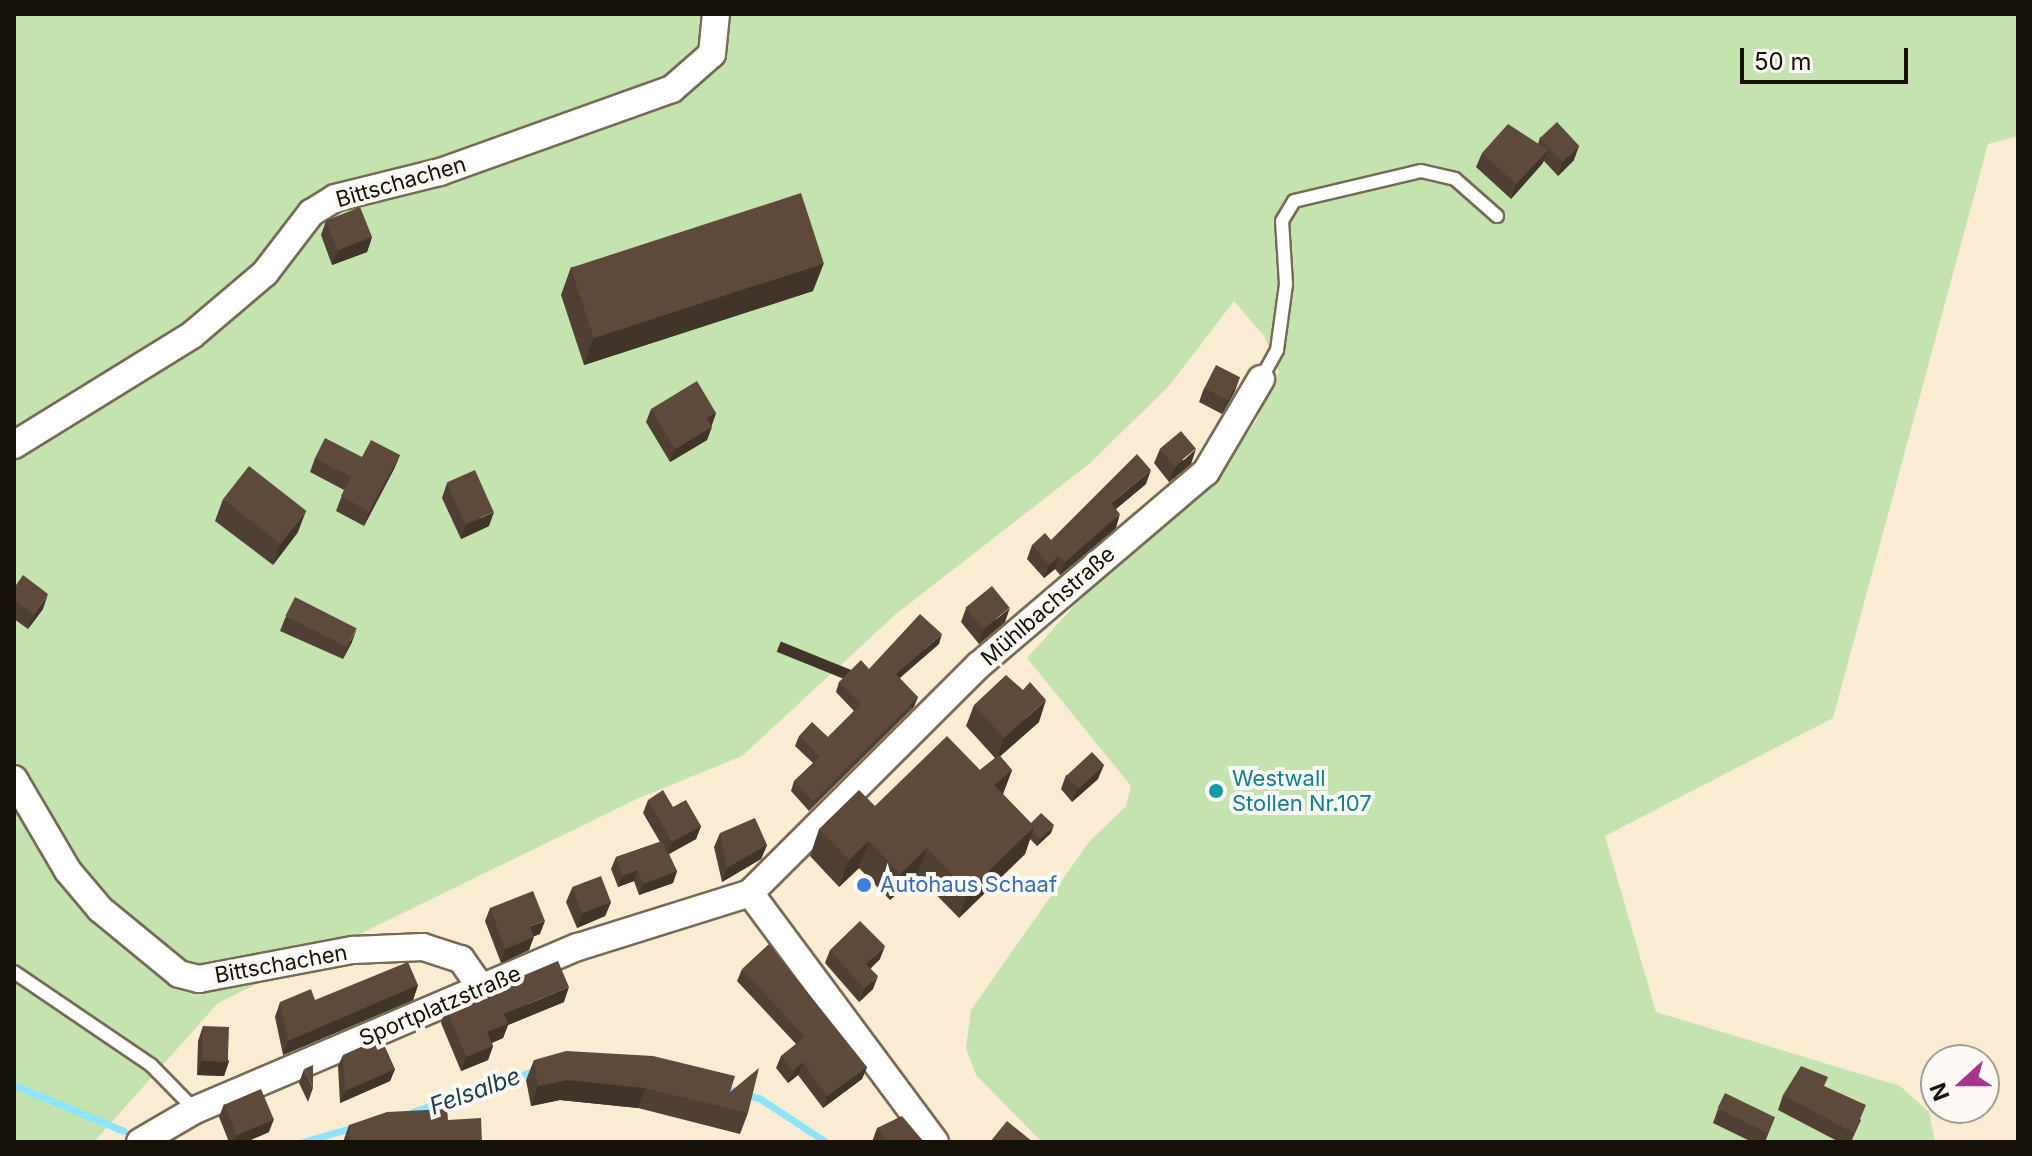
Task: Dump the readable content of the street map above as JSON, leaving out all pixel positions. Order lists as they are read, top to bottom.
{
  "streets": {
    "street": ["Bittschachen", "Mühlbachstraße", "Sportplatzstraße"]
  },
  "crossings": [
    ["Bittschachen", "Sportplatzstraße"],
    ["Mühlbachstraße", "Sportplatzstraße"]
  ],
  "water": ["Felsalbe"],
  "places": ["Westwall Stollen Nr.107", "Autohaus Schaaf"],
  "scale_bar": "50 m",
  "north": "left"
}
